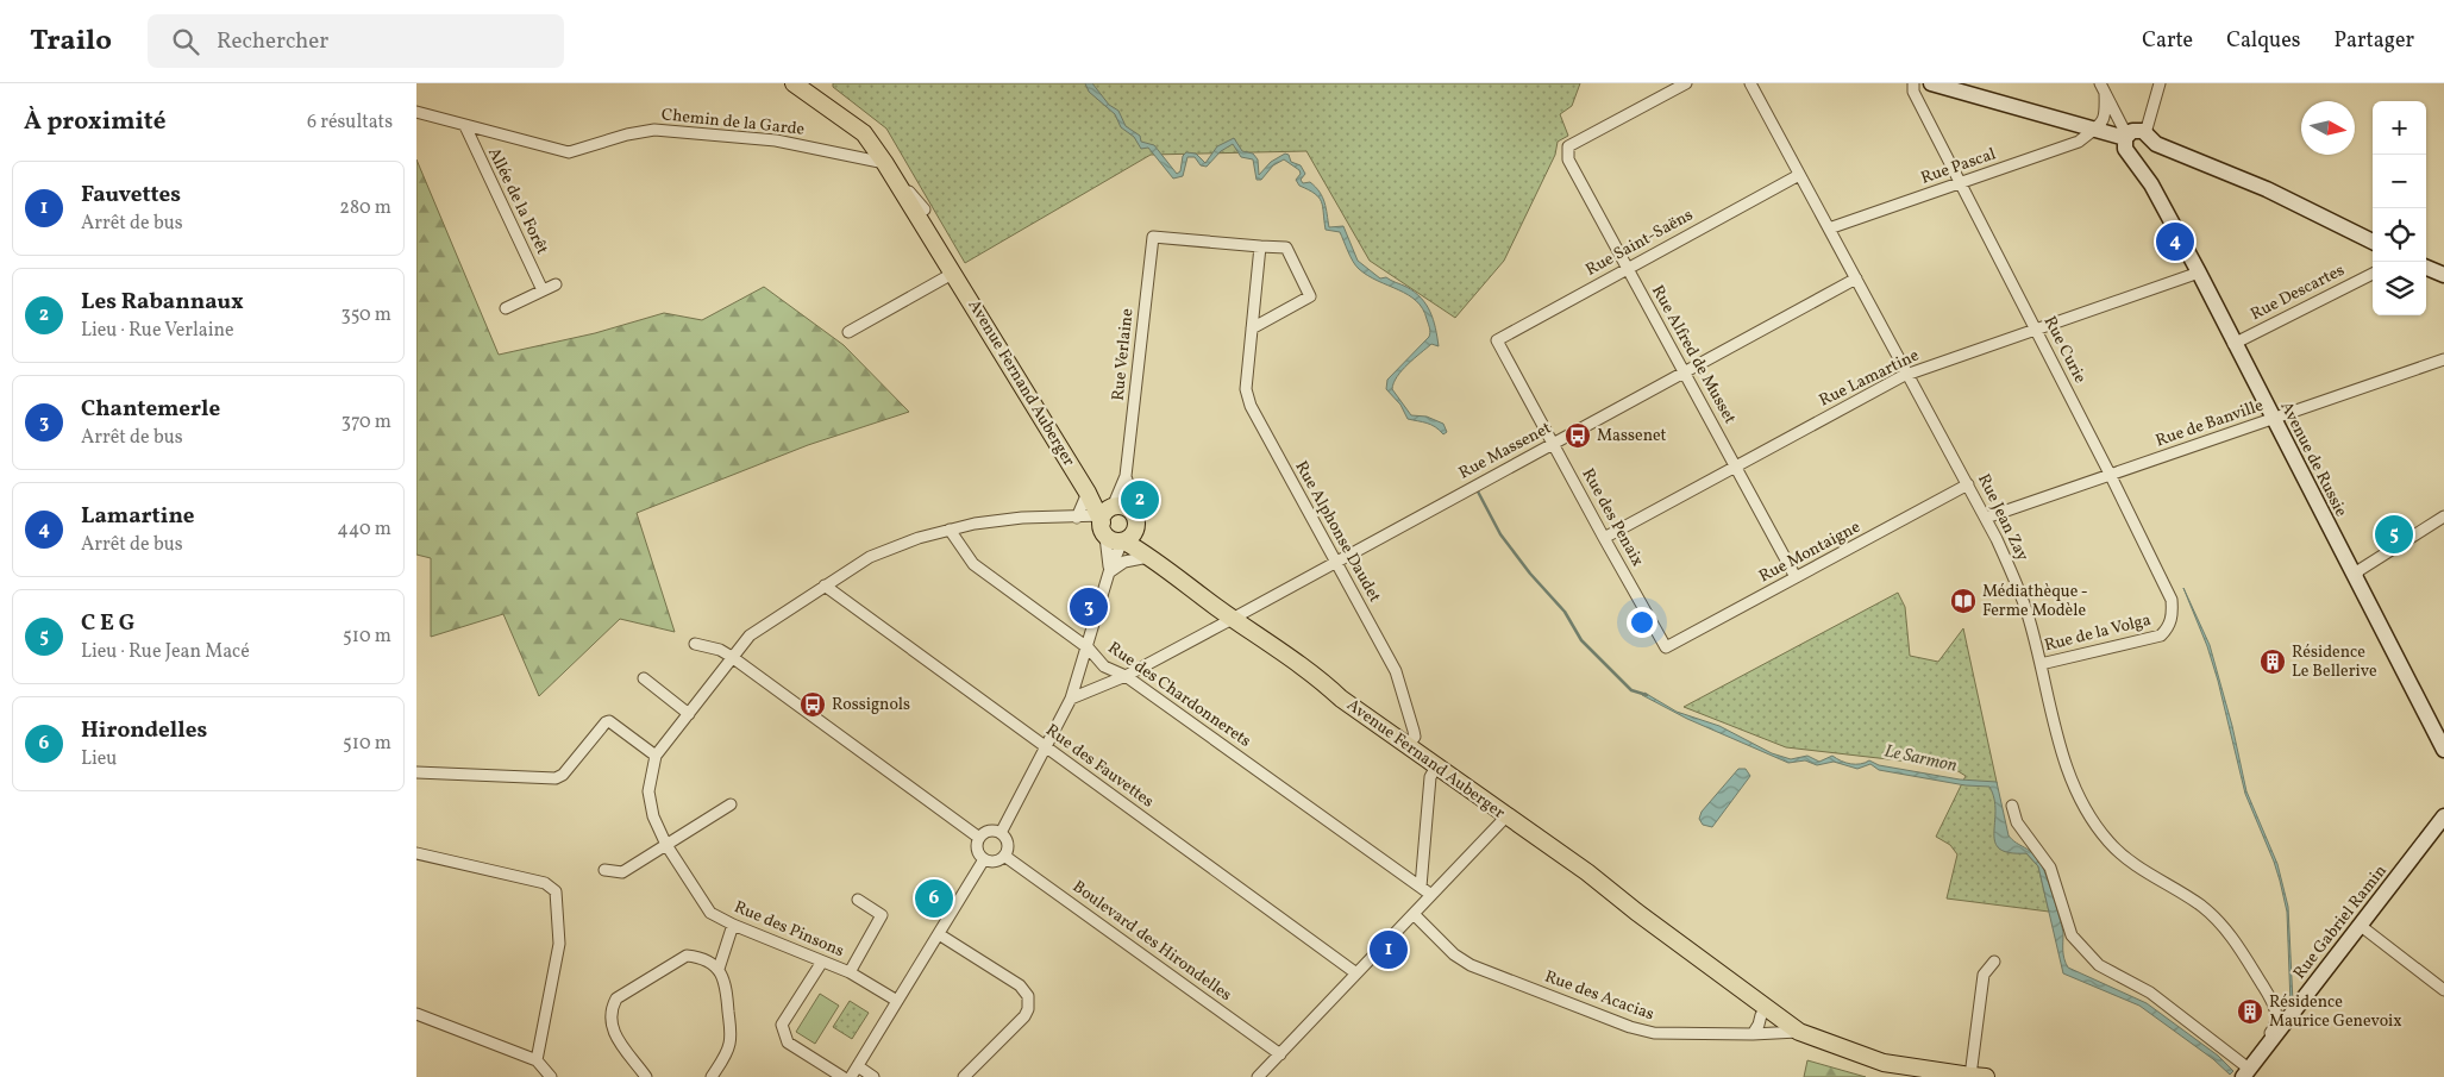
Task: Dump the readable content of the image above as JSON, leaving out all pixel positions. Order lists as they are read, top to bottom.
{
  "streets": {
    "main road": ["Avenue Fernand Auberger"],
    "street": [
      "Chemin de la Garde",
      "Rue Pascal",
      "Allée de la Forêt",
      "Rue Saint-Saëns",
      "Rue Descartes",
      "Rue Curie",
      "Rue Verlaine",
      "Rue Alfred de Musset",
      "Rue Lamartine",
      "Rue de Banville",
      "Rue Massenet",
      "Avenue de Russie",
      "Rue des Penaix",
      "Rue Jean Zay",
      "Rue Alphonse Daudet",
      "Rue Montaigne",
      "Rue de la Volga",
      "Rue des Chardonnerets",
      "Rue des Fauvettes",
      "Rue Gabriel Ramin",
      "Rue des Pinsons",
      "Boulevard des Hirondelles",
      "Rue des Acacias"
    ]
  },
  "crossings": [
    ["Chemin de la Garde", "Allée de la Forêt"],
    ["Chemin de la Garde", "Avenue Fernand Auberger"],
    ["Rue Pascal", "Rue Curie"],
    ["Rue Pascal", "Rue Jean Zay"],
    ["Rue Saint-Saëns", "Rue Alfred de Musset"],
    ["Rue Saint-Saëns", "Rue des Penaix"],
    ["Rue Saint-Saëns", "Rue Jean Zay"],
    ["Rue Descartes", "Avenue de Russie"],
    ["Rue Curie", "Rue Lamartine"],
    ["Rue Curie", "Rue de Banville"],
    ["Rue Curie", "Rue de la Volga"],
    ["Rue Verlaine", "Avenue Fernand Auberger"],
    ["Rue Verlaine", "Rue Alphonse Daudet"],
    ["Rue Alfred de Musset", "Rue Lamartine"],
    ["Rue Alfred de Musset", "Rue Massenet"],
    ["Rue Alfred de Musset", "Rue Montaigne"],
    ["Rue Lamartine", "Avenue de Russie"],
    ["Rue Lamartine", "Rue des Penaix"],
    ["Rue Lamartine", "Rue Jean Zay"],
    ["Avenue Fernand Auberger", "Rue Massenet"],
    ["Avenue Fernand Auberger", "Rue Alphonse Daudet"],
    ["Avenue Fernand Auberger", "Rue des Acacias"],
    ["Rue de Banville", "Avenue de Russie"],
    ["Rue de Banville", "Rue Jean Zay"],
    ["Rue Massenet", "Rue des Penaix"],
    ["Rue Massenet", "Rue Jean Zay"],
    ["Rue Massenet", "Rue Alphonse Daudet"],
    ["Rue Massenet", "Rue des Chardonnerets"],
    ["Rue des Penaix", "Rue Montaigne"],
    ["Rue Jean Zay", "Rue Montaigne"],
    ["Rue Jean Zay", "Rue de la Volga"],
    ["Rue Jean Zay", "Rue Gabriel Ramin"],
    ["Rue des Chardonnerets", "Rue des Pinsons"],
    ["Rue des Fauvettes", "Rue des Pinsons"]
  ],
  "water": ["Le Sarmon"],
  "places": {
    "bus stop": ["Massenet", "Rossignols"],
    "library": ["Médiathèque - Ferme Modèle"],
    "building": ["Résidence Le Bellerive", "Résidence Maurice Genevoix"]
  },
  "north": "right",
  "page": {
    "header": "Trailo",
    "search": "Rechercher",
    "nav": ["Carte", "Calques", "Partager"],
    "heading": ["À proximité", "6 résultats"],
    "map_buttons": ["+", "−"],
    "list": [
      {
        "mark": "1",
        "name": "Fauvettes",
        "note": "Arrêt de bus",
        "value": "280 m"
      },
      {
        "mark": "2",
        "name": "Les Rabannaux",
        "note": "Lieu · Rue Verlaine",
        "value": "350 m"
      },
      {
        "mark": "3",
        "name": "Chantemerle",
        "note": "Arrêt de bus",
        "value": "370 m"
      },
      {
        "mark": "4",
        "name": "Lamartine",
        "note": "Arrêt de bus",
        "value": "440 m"
      },
      {
        "mark": "5",
        "name": "C E G",
        "note": "Lieu · Rue Jean Macé",
        "value": "510 m"
      },
      {
        "mark": "6",
        "name": "Hirondelles",
        "note": "Lieu",
        "value": "510 m"
      }
    ],
    "pins": [
      "4",
      "2",
      "5",
      "3",
      "6",
      "1"
    ]
  }
}
